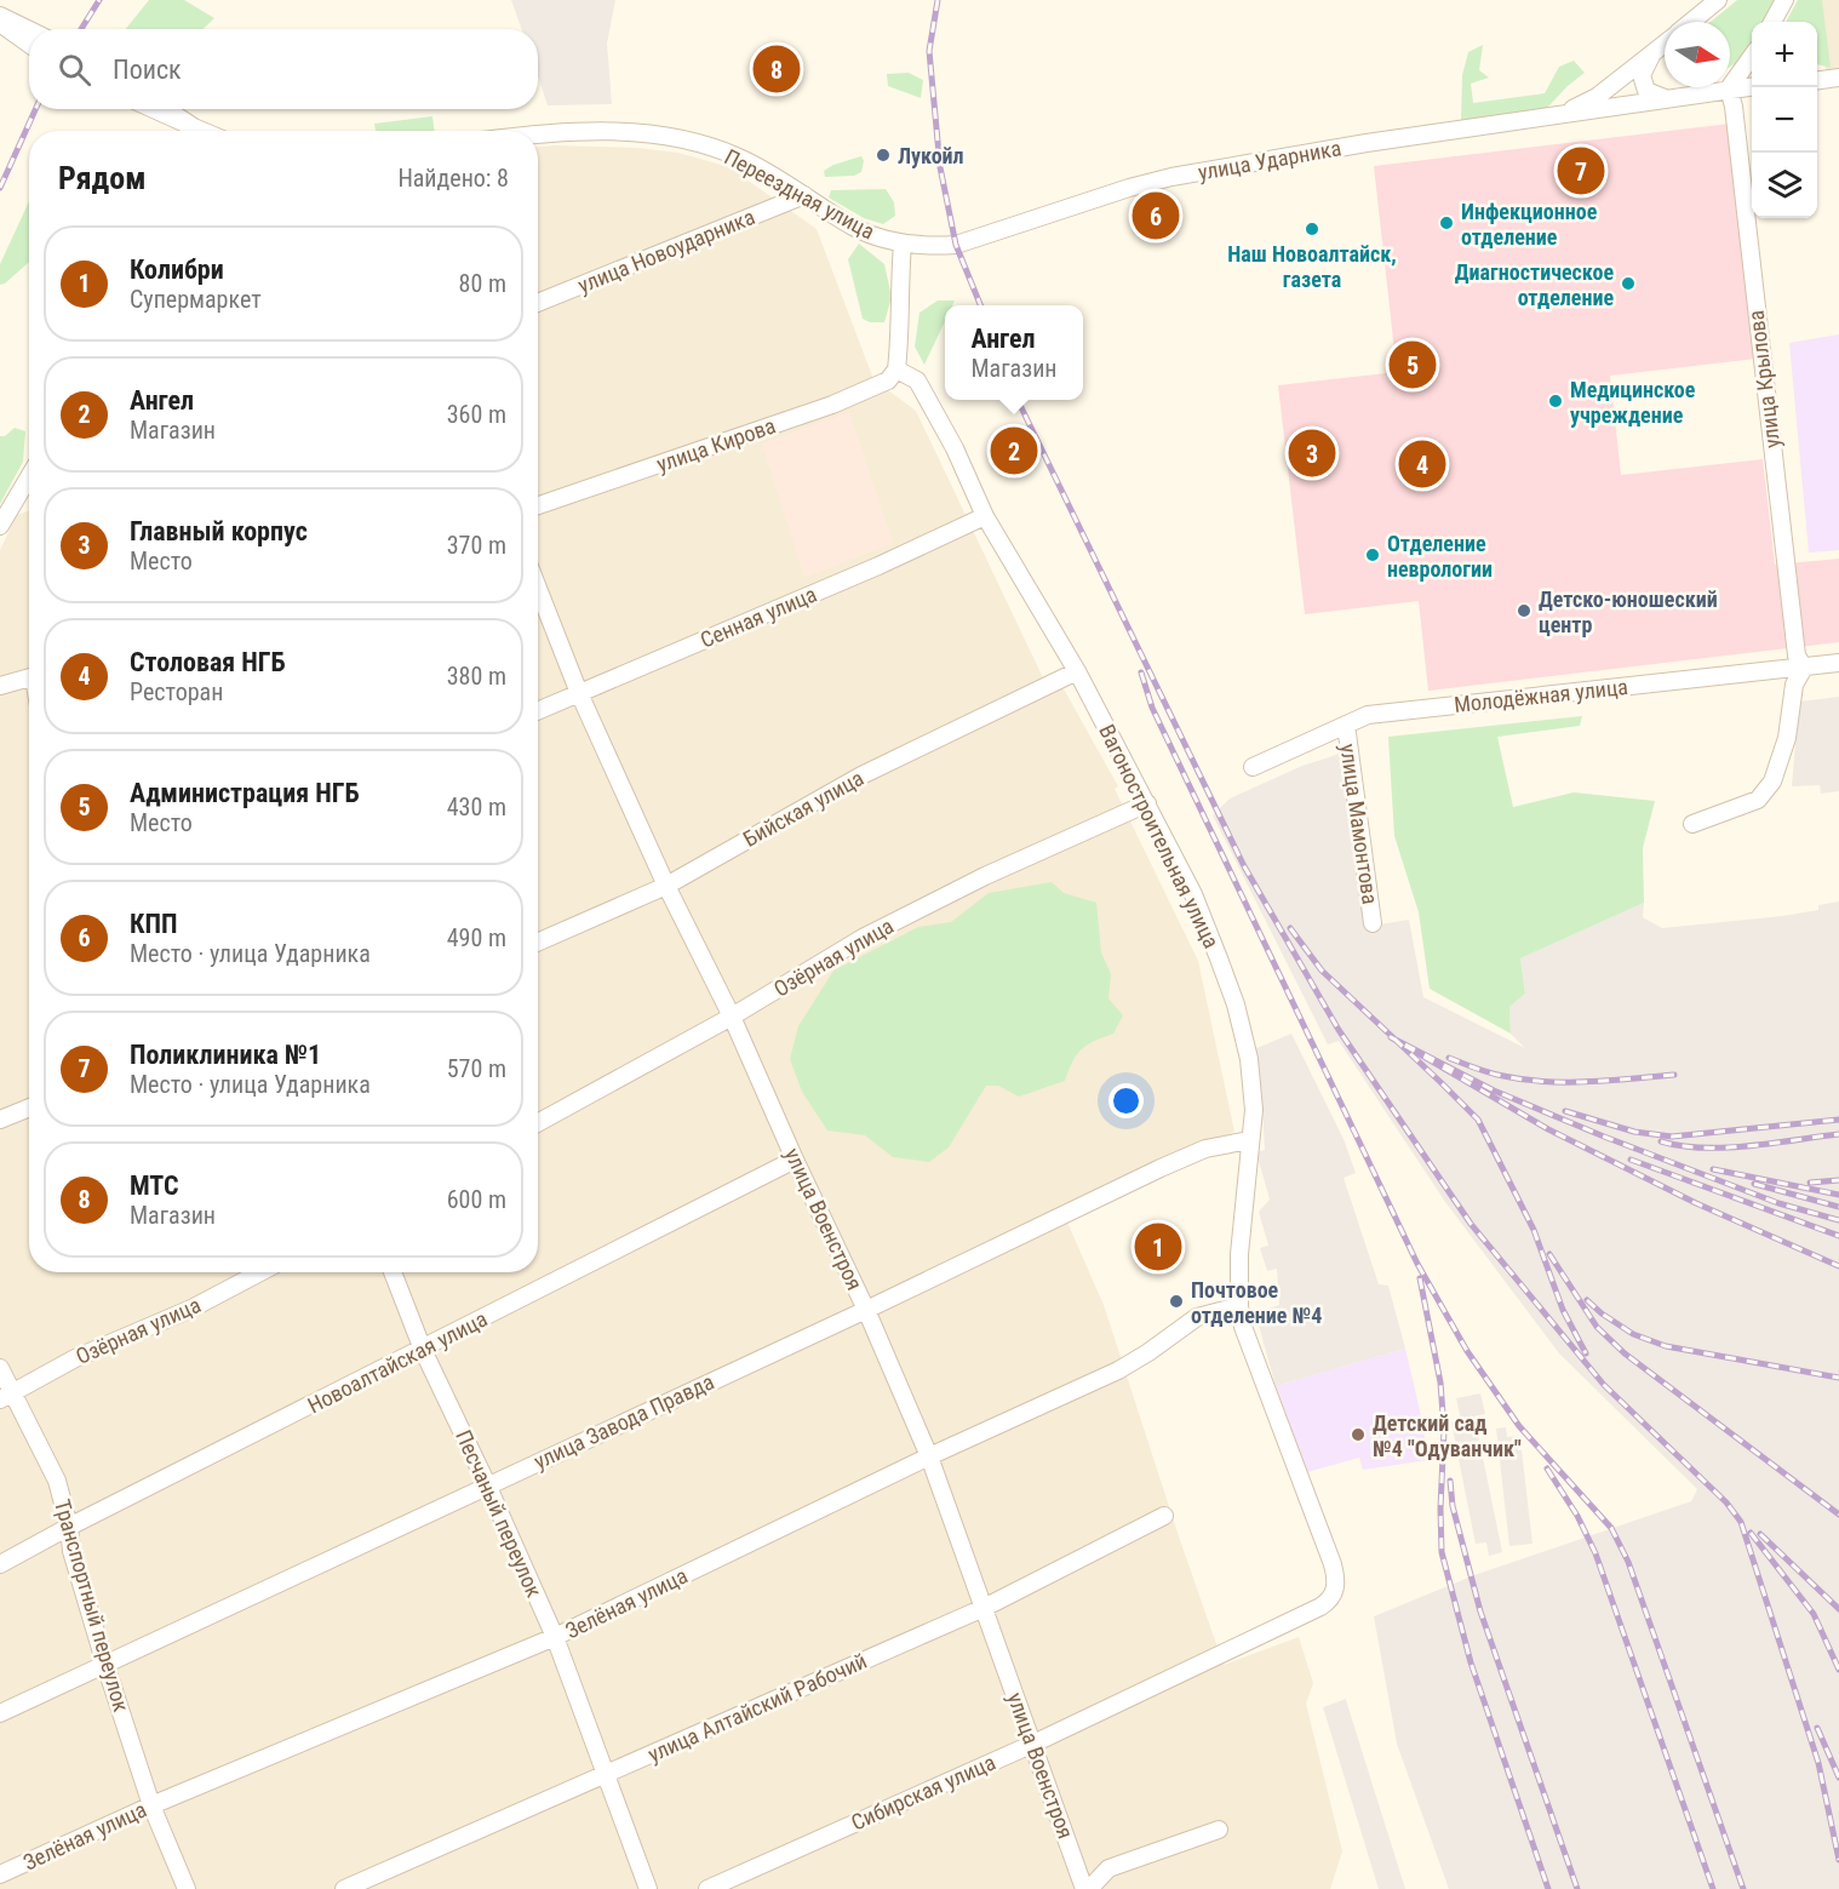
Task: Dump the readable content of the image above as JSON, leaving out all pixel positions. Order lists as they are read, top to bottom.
{
  "streets": {
    "street": [
      "улица Ударника",
      "Переездная улица",
      "улица Новоударника",
      "улица Крылова",
      "улица Кирова",
      "Сенная улица",
      "Молодёжная улица",
      "Бийская улица",
      "улица Мамонтова",
      "Вагоностроительная улица",
      "Озёрная улица",
      "улица Военстроя",
      "Новоалтайская улица",
      "улица Завода Правда",
      "Песчаный переулок",
      "Зелёная улица",
      "Транспортный переулок",
      "улица Алтайский Рабочий",
      "Сибирская улица"
    ]
  },
  "crossings": [
    ["улица Ударника", "Переездная улица"],
    ["улица Ударника", "улица Крылова"],
    ["Переездная улица", "улица Новоударника"],
    ["улица Крылова", "Молодёжная улица"],
    ["улица Кирова", "Вагоностроительная улица"],
    ["Сенная улица", "Вагоностроительная улица"],
    ["Сенная улица", "улица Военстроя"],
    ["Молодёжная улица", "улица Мамонтова"],
    ["Бийская улица", "Вагоностроительная улица"],
    ["Бийская улица", "улица Военстроя"],
    ["Вагоностроительная улица", "Озёрная улица"],
    ["Вагоностроительная улица", "улица Завода Правда"],
    ["Вагоностроительная улица", "Зелёная улица"],
    ["Вагоностроительная улица", "Сибирская улица"],
    ["Озёрная улица", "улица Военстроя"],
    ["Озёрная улица", "Транспортный переулок"],
    ["улица Военстроя", "Новоалтайская улица"],
    ["улица Военстроя", "улица Завода Правда"],
    ["улица Военстроя", "Зелёная улица"],
    ["улица Военстроя", "улица Алтайский Рабочий"],
    ["улица Военстроя", "Сибирская улица"],
    ["Новоалтайская улица", "Песчаный переулок"],
    ["Новоалтайская улица", "Транспортный переулок"],
    ["улица Завода Правда", "Песчаный переулок"],
    ["улица Завода Правда", "Транспортный переулок"],
    ["Песчаный переулок", "Зелёная улица"],
    ["Песчаный переулок", "улица Алтайский Рабочий"],
    ["Зелёная улица", "Транспортный переулок"]
  ],
  "places": [
    "Лукойл",
    "Инфекционное отделение",
    "Наш Новоалтайск, газета",
    "Диагностическое отделение",
    "Медицинское учреждение",
    "Отделение неврологии",
    "Детско-юношеский центр",
    "Почтовое отделение №4",
    "Детский сад №4 \"Одуванчик\""
  ],
  "north": "right",
  "page": {
    "map_buttons": ["+", "−"],
    "search": "Поиск",
    "pins": [
      "8",
      "7",
      "6",
      "5",
      "2",
      "3",
      "4",
      "1"
    ],
    "heading": ["Рядом", "Найдено: 8"],
    "list": [
      {
        "mark": "1",
        "name": "Колибри",
        "note": "Супермаркет",
        "value": "80 m"
      },
      {
        "mark": "2",
        "name": "Ангел",
        "note": "Магазин",
        "value": "360 m"
      },
      {
        "mark": "3",
        "name": "Главный корпус",
        "note": "Место",
        "value": "370 m"
      },
      {
        "mark": "4",
        "name": "Столовая НГБ",
        "note": "Ресторан",
        "value": "380 m"
      },
      {
        "mark": "5",
        "name": "Администрация НГБ",
        "note": "Место",
        "value": "430 m"
      },
      {
        "mark": "6",
        "name": "КПП",
        "note": "Место · улица Ударника",
        "value": "490 m"
      },
      {
        "mark": "7",
        "name": "Поликлиника №1",
        "note": "Место · улица Ударника",
        "value": "570 m"
      },
      {
        "mark": "8",
        "name": "МТС",
        "note": "Магазин",
        "value": "600 m"
      }
    ],
    "popup": ["Ангел", "Магазин"]
  }
}
